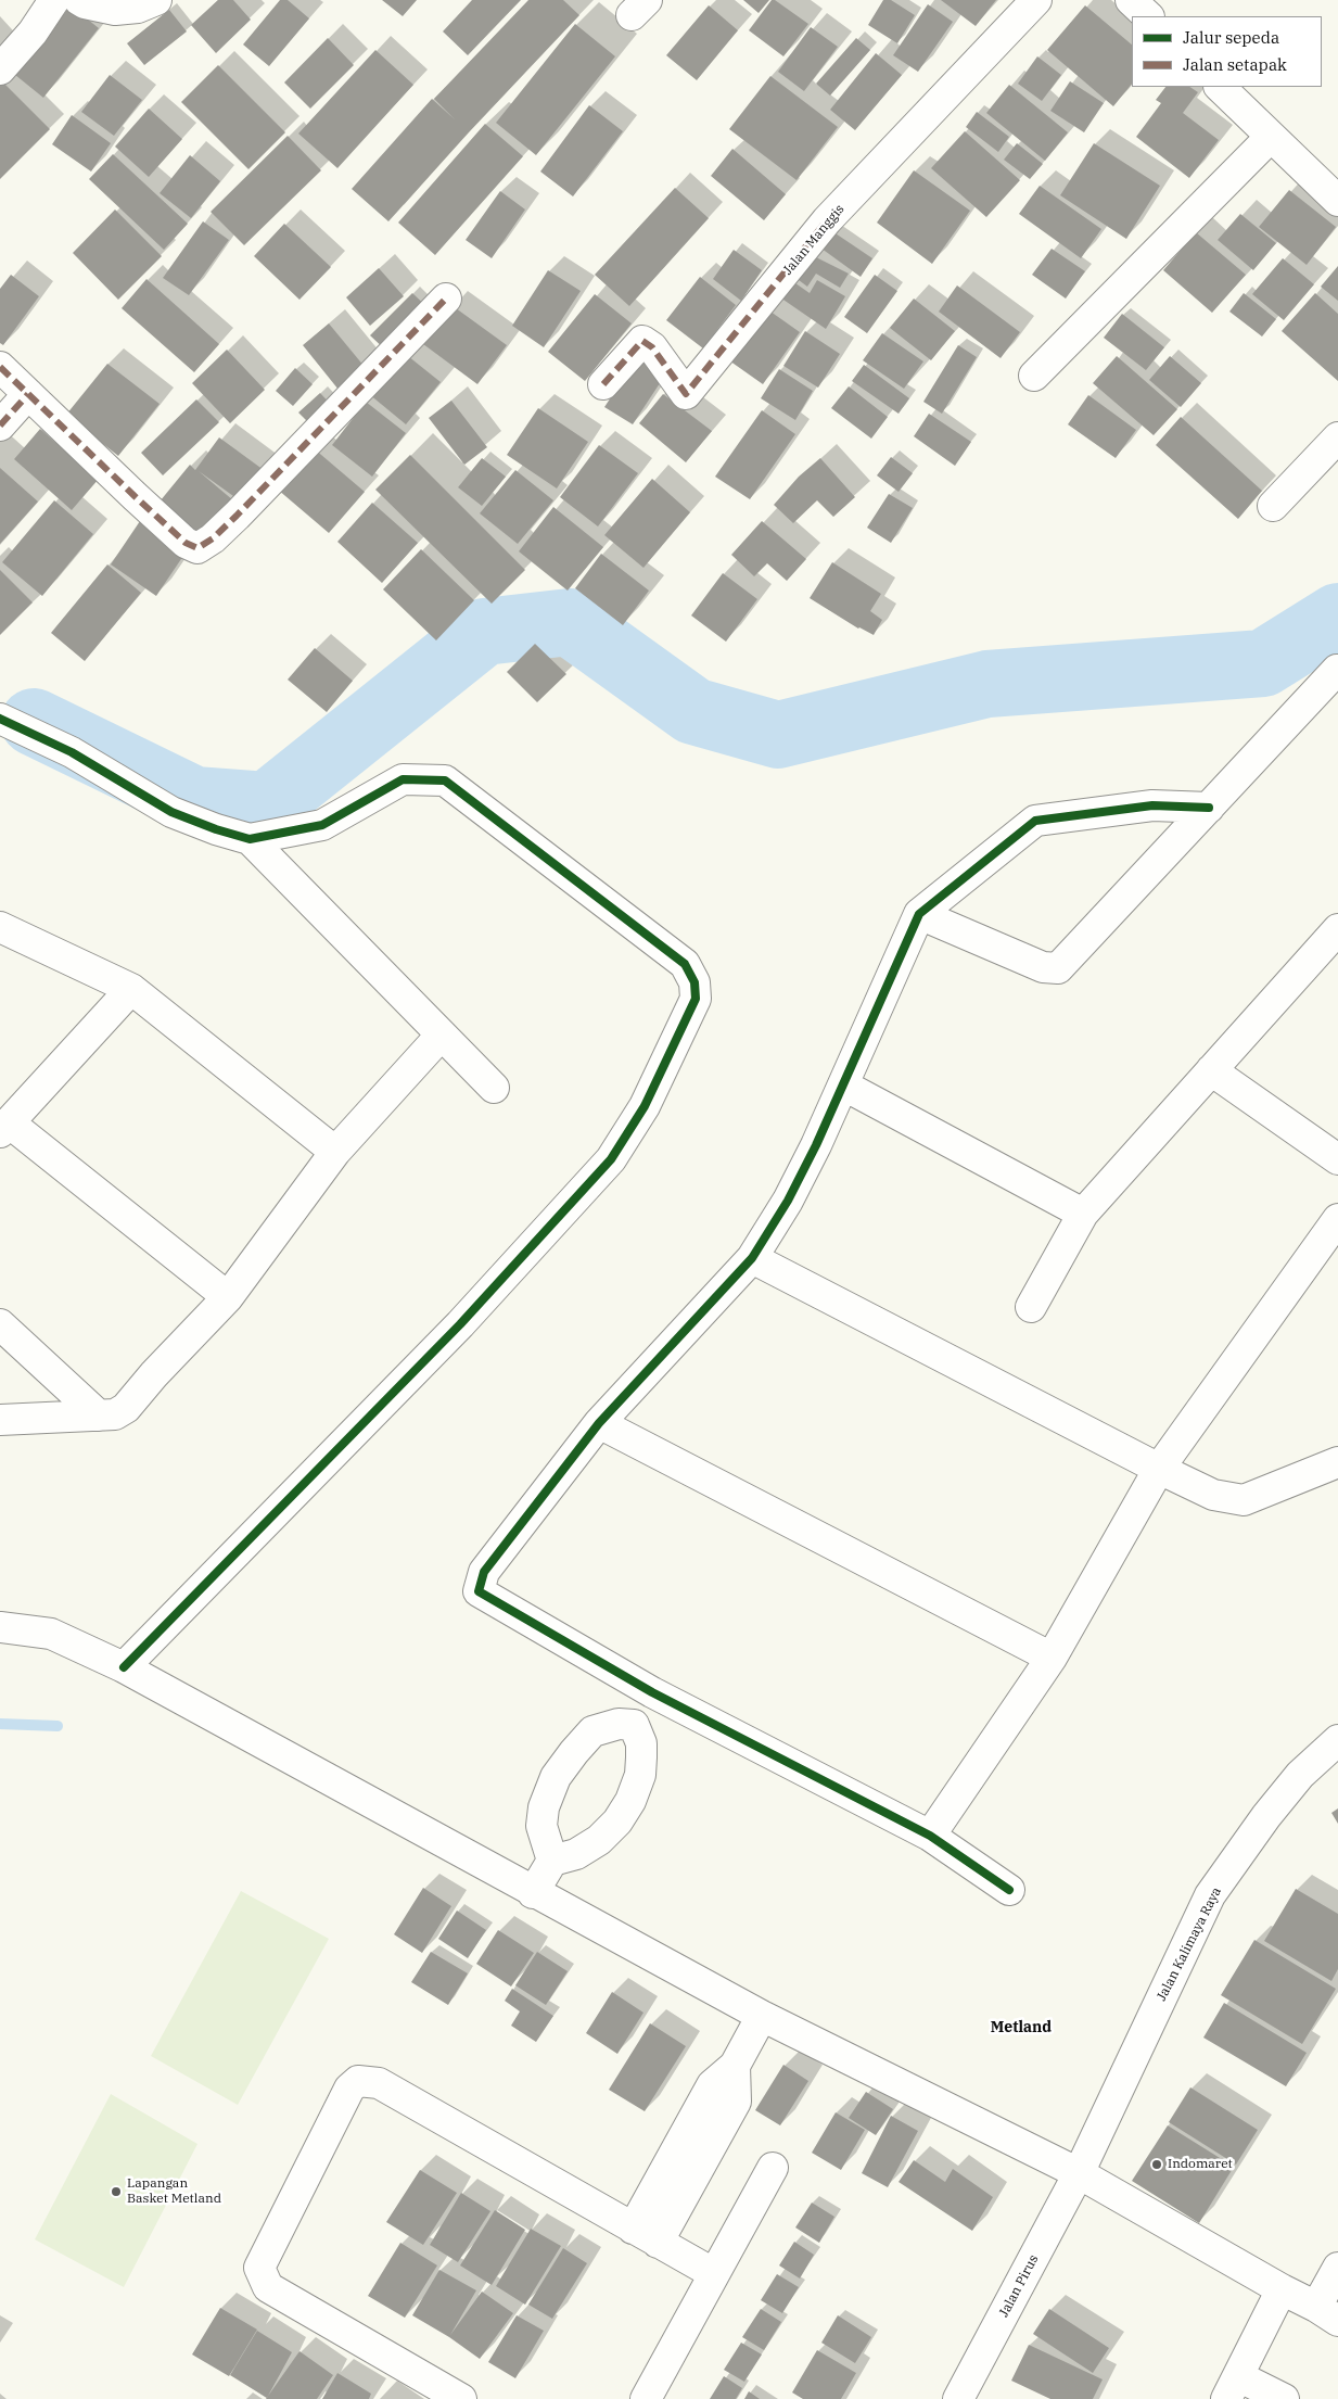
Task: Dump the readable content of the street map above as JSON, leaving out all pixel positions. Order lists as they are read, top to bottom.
{
  "streets": {
    "street": ["Jalan Manggis", "Jalan Kalimaya Raya", "Jalan Pirus"]
  },
  "crossings": [
    ["Jalan Kalimaya Raya", "Jalan Pirus"]
  ],
  "districts": ["Metland"],
  "places": ["Indomaret", "Lapangan Basket Metland"],
  "legend": ["Jalur sepeda", "Jalan setapak"]
}
